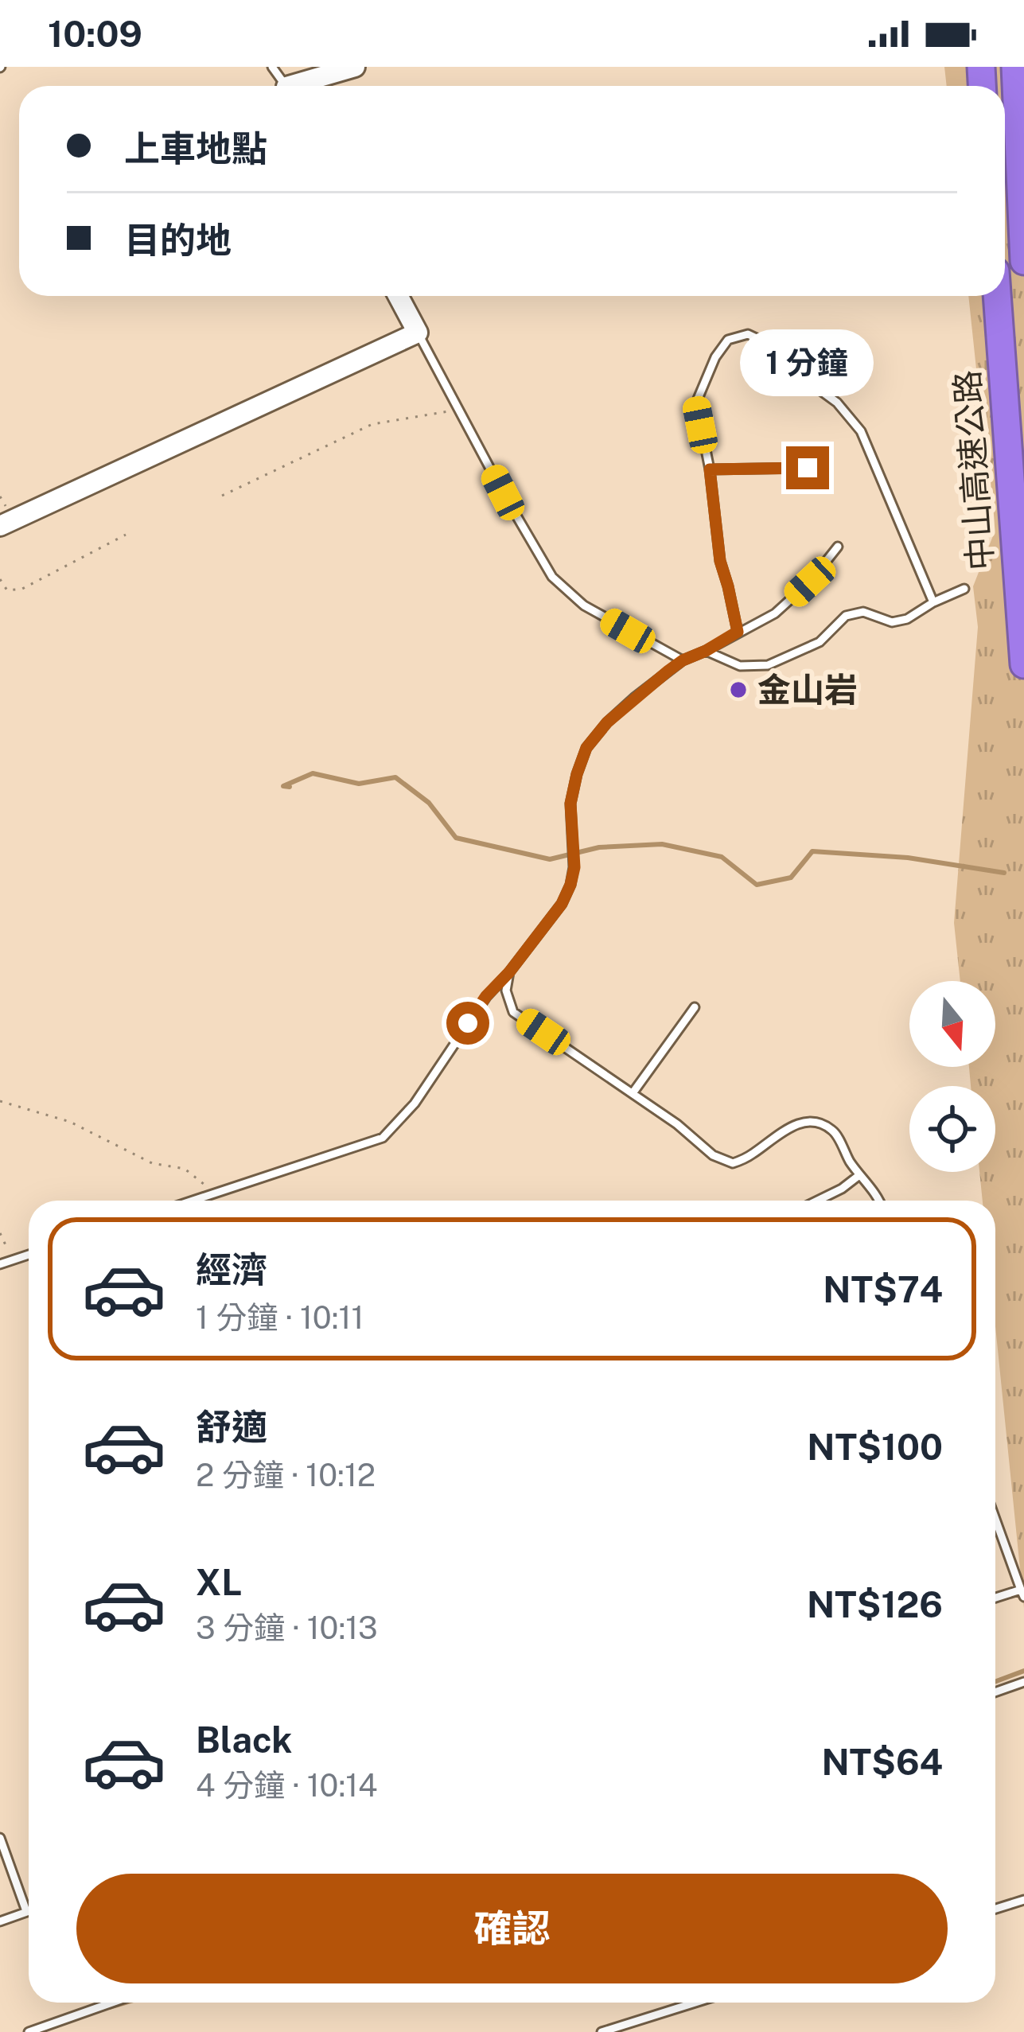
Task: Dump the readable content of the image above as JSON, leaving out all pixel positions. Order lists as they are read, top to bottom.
{
  "streets": {
    "highway": ["中山高速公路"]
  },
  "places": ["金山岩"],
  "north": "bottom",
  "page": {
    "status": "10:09",
    "banner": ["上車地點", "目的地"],
    "bubble": "1 分鐘",
    "list": [
      {
        "name": "經濟",
        "note": "1 分鐘 · 10:11",
        "value": "NT$74"
      },
      {
        "name": "舒適",
        "note": "2 分鐘 · 10:12",
        "value": "NT$100"
      },
      {
        "name": "XL",
        "note": "3 分鐘 · 10:13",
        "value": "NT$126"
      },
      {
        "name": "Black",
        "note": "4 分鐘 · 10:14",
        "value": "NT$64"
      }
    ],
    "buttons": "確認"
  }
}
